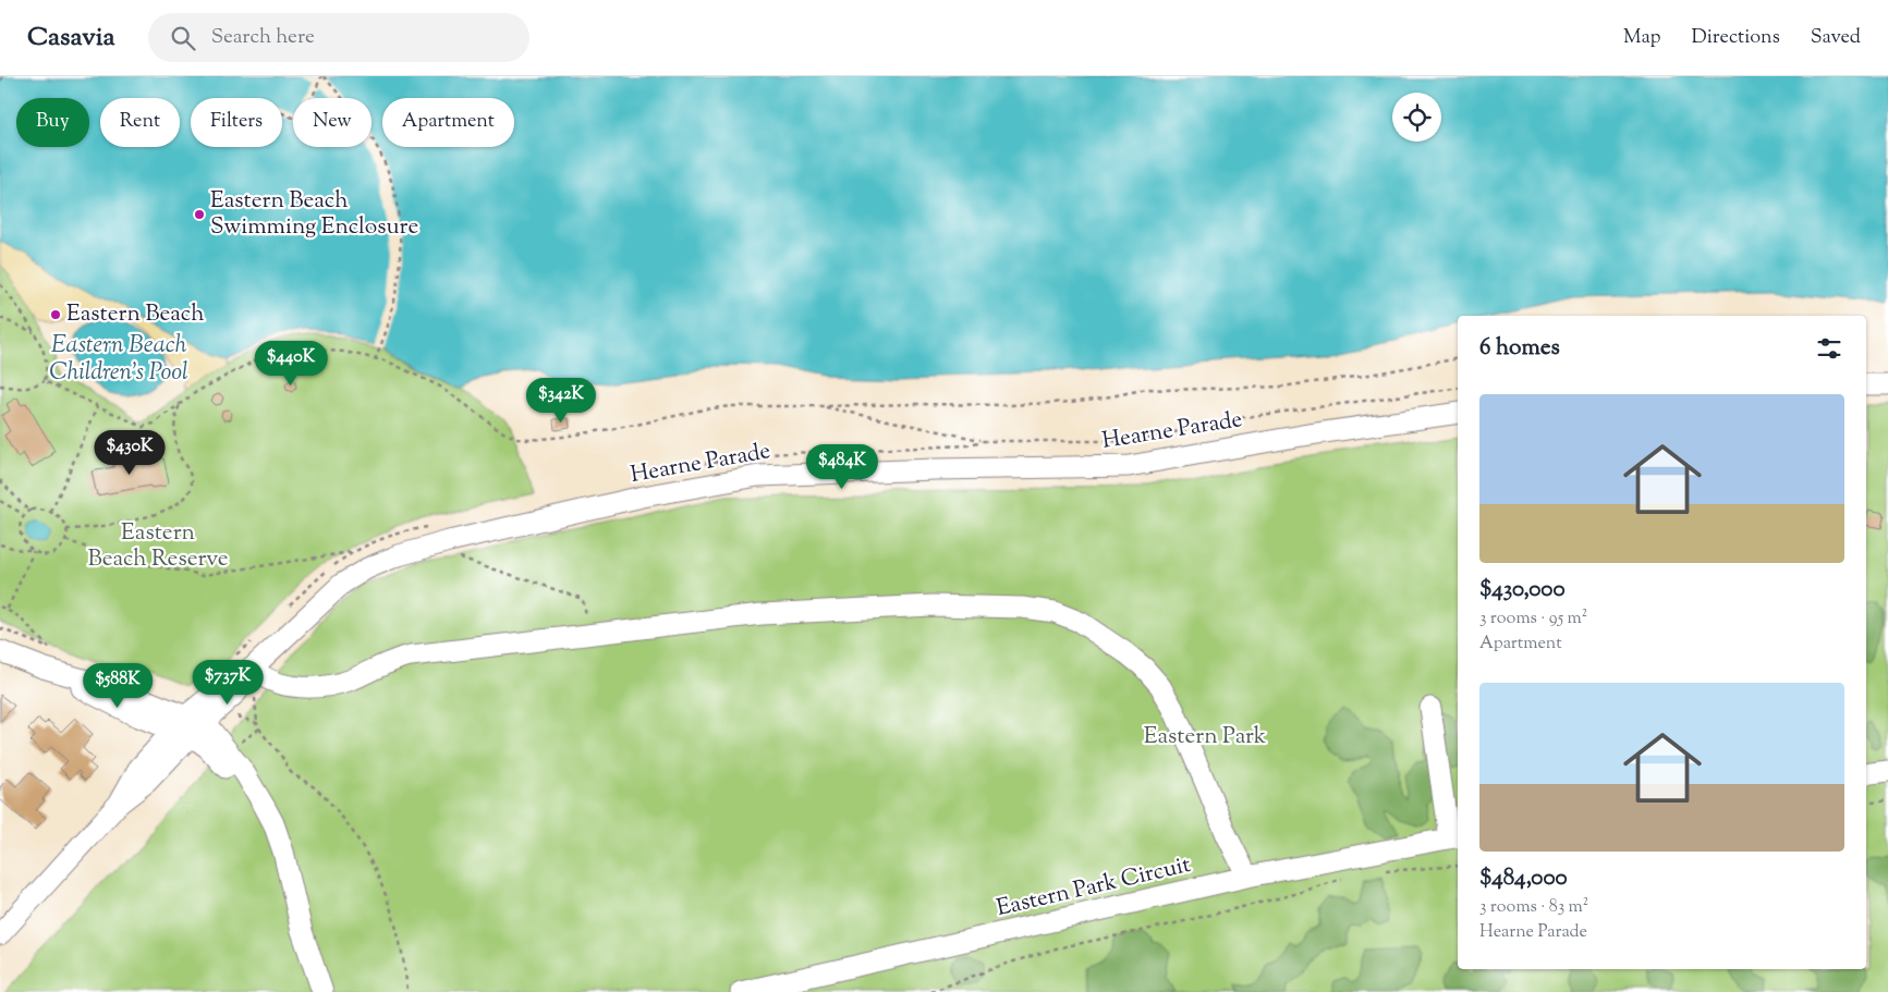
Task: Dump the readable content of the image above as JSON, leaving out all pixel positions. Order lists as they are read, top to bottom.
{
  "streets": {
    "street": ["Hearne Parade", "Eastern Park Circuit"]
  },
  "water": ["Eastern Beach Children's Pool"],
  "parks": ["Eastern Beach Reserve", "Eastern Park"],
  "places": ["Eastern Beach Swimming Enclosure", "Eastern Beach"],
  "page": {
    "header": "Casavia",
    "search": "Search here",
    "nav": ["Map", "Directions", "Saved"],
    "chip": [
      "Buy",
      "Rent",
      "Filters",
      "New",
      "Apartment"
    ],
    "heading": "6 homes",
    "price": [
      "$440K",
      "$342K",
      "$430K",
      "$484K",
      "$737K",
      "$588K"
    ],
    "list": [
      {
        "name": "$430,000",
        "note": "3 rooms · 95 m² · Apartment"
      },
      {
        "name": "$484,000",
        "note": "3 rooms · 83 m² · Hearne Parade"
      }
    ]
  }
}
